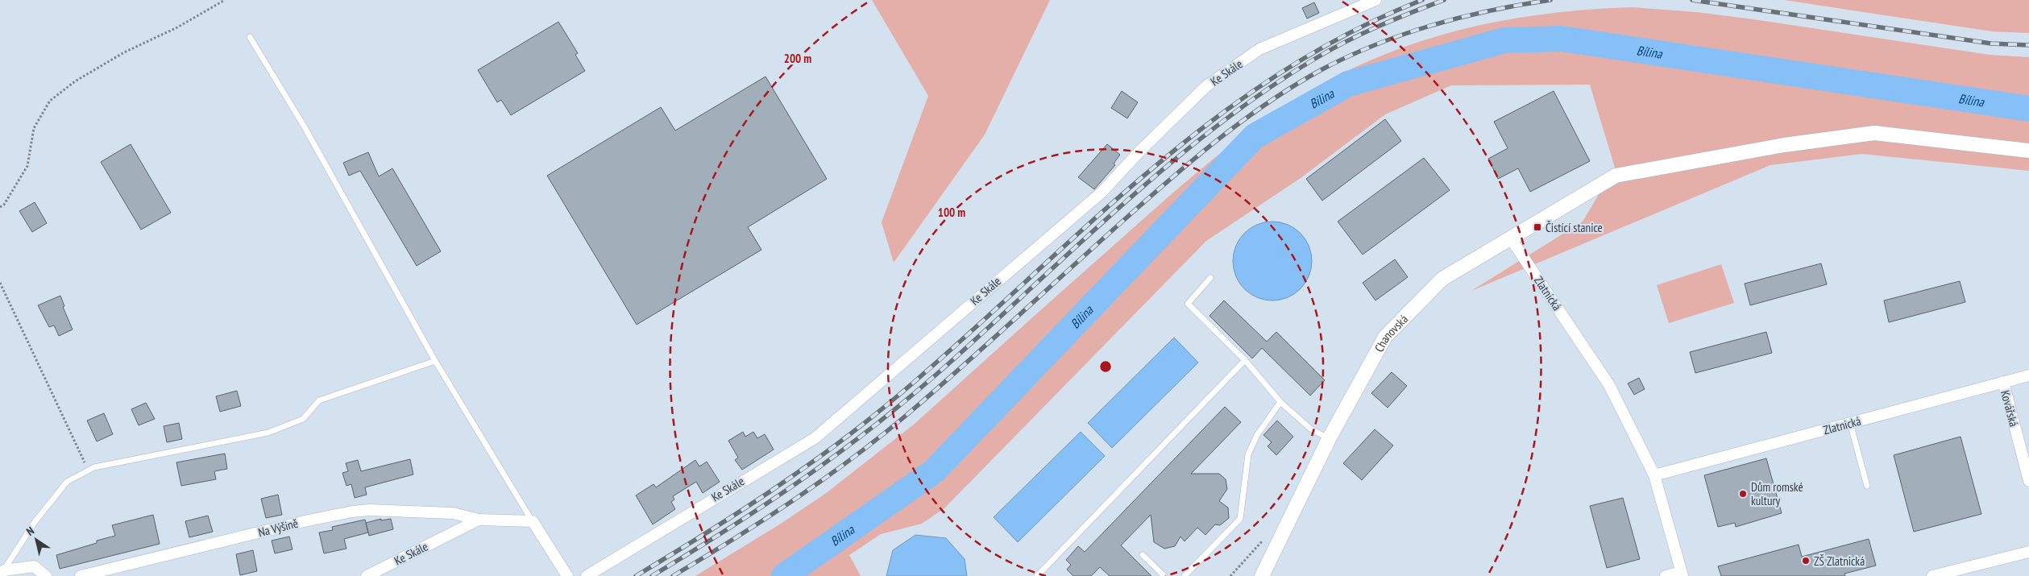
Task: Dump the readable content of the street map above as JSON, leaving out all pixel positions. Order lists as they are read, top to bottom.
{
  "streets": {
    "street": [
      "Ke Skále",
      "Zlatnická",
      "Chanovská",
      "Kovářská",
      "Na Výšině"
    ]
  },
  "crossings": [
    ["Ke Skále", "Na Výšině"],
    ["Zlatnická", "Chanovská"],
    ["Zlatnická", "Kovářská"]
  ],
  "water": ["Bílina"],
  "places": {
    "transit": ["Čistící stanice"],
    "other": ["Dům romské kultury", "ZŠ Zlatnická"]
  },
  "north": "top left",
  "rings": ["200 m", "100 m"]
}
